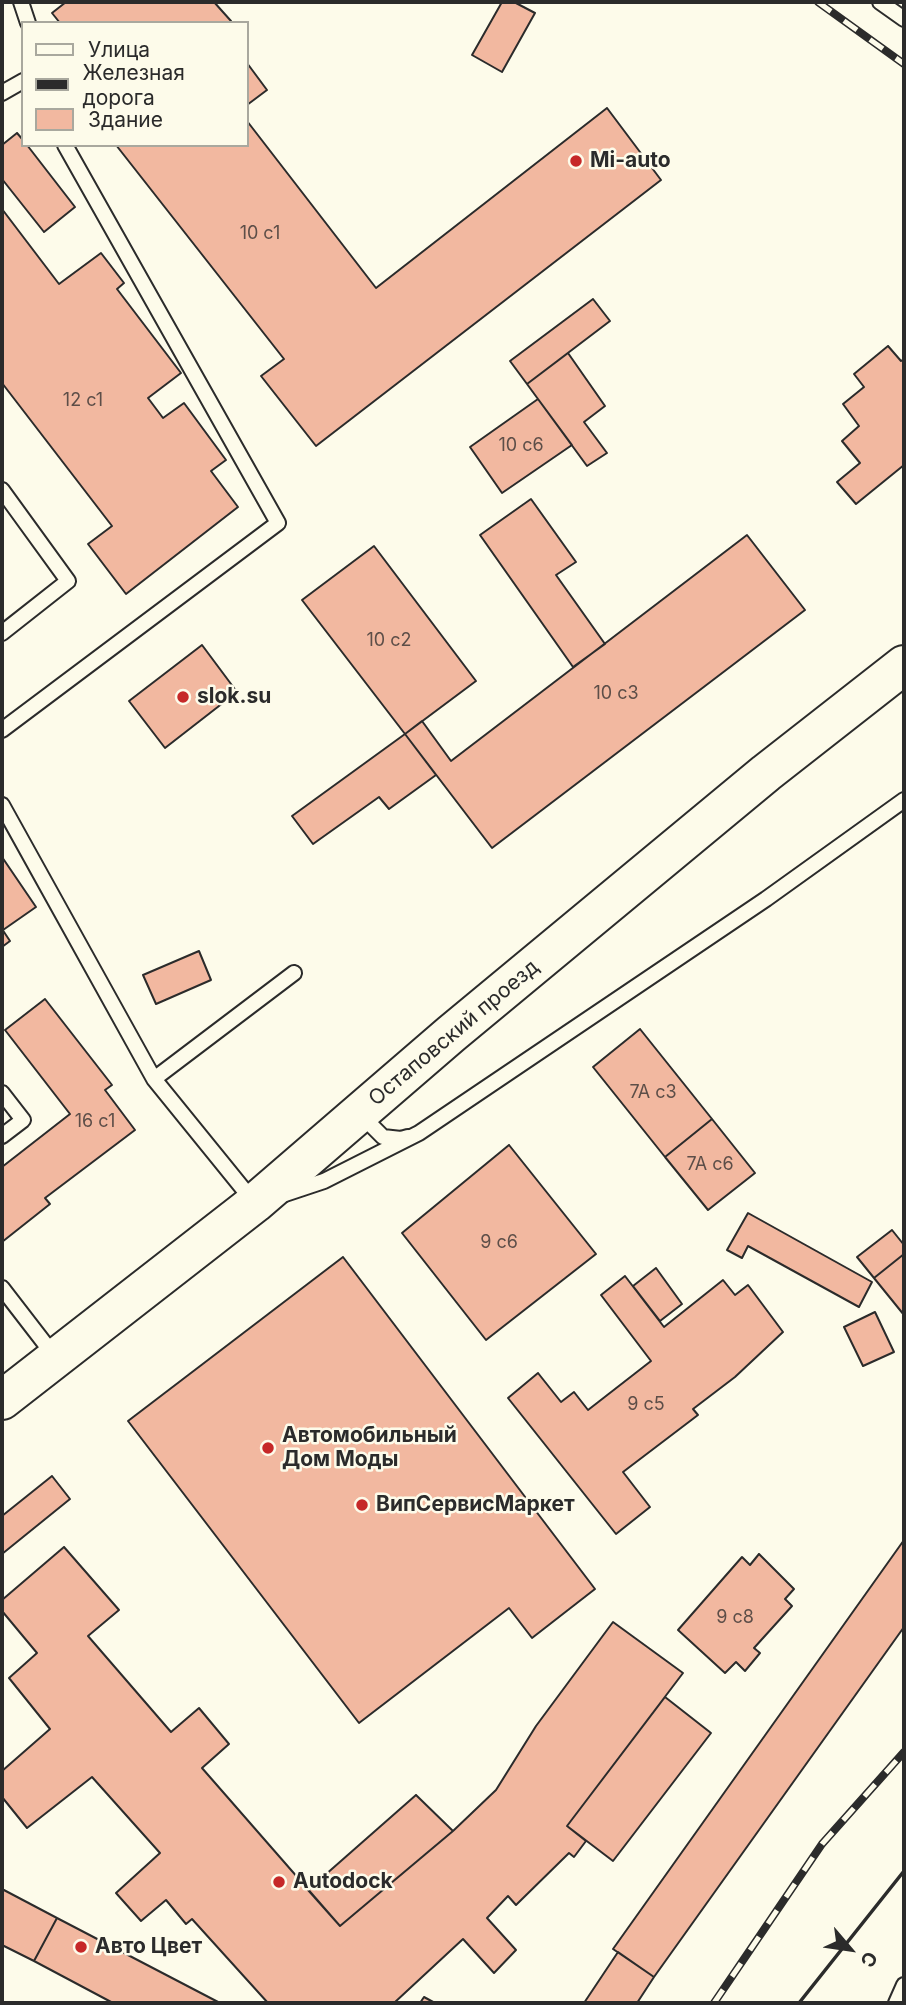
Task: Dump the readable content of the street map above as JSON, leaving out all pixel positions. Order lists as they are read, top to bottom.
{
  "streets": {
    "main road": ["Остаповский проезд"]
  },
  "places": [
    "Mi-auto",
    "slok.su",
    "Автомобильный Дом Моды",
    "ВипСервисМаркет",
    "Autodock",
    "Авто Цвет"
  ],
  "house_numbers": [
    "10 с1",
    "12 с1",
    "10 с6",
    "10 с2",
    "10 с3",
    "7А с3",
    "16 с1",
    "7А с6",
    "9 с6",
    "9 с5",
    "9 с8"
  ],
  "legend": ["Улица", "Железная дорога", "Здание"],
  "north": "bottom right"
}
